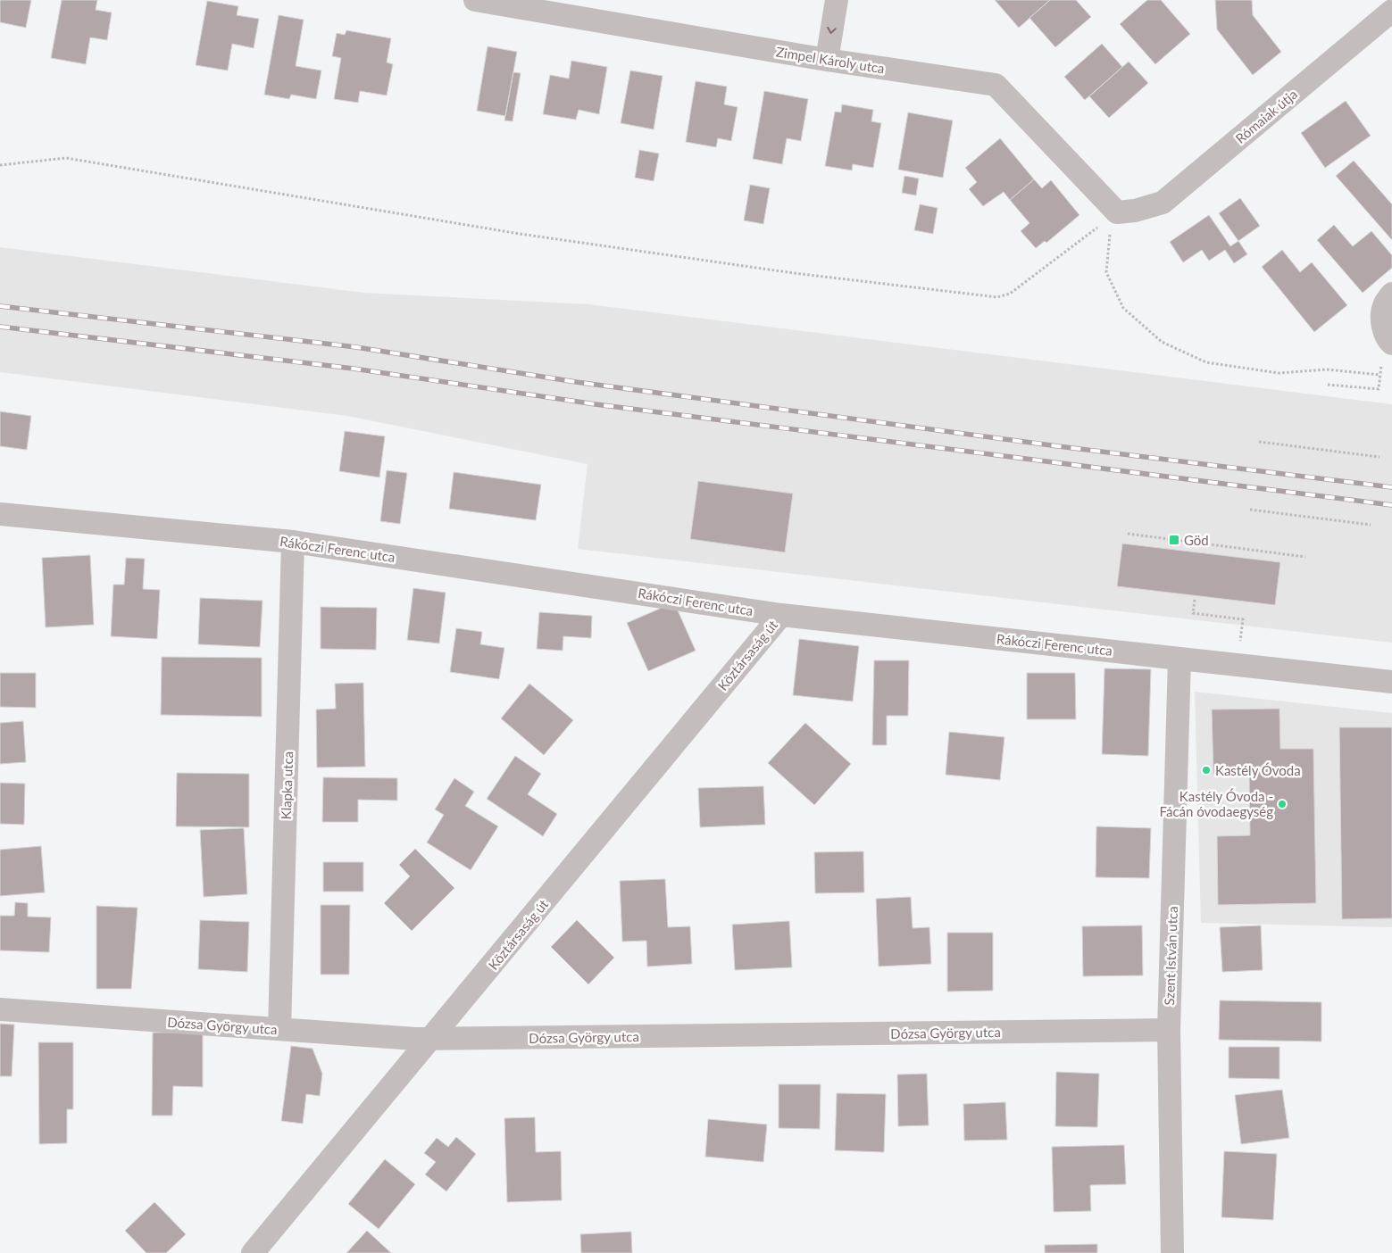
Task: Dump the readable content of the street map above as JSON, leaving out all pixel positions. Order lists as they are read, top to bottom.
{
  "streets": {
    "street": [
      "Zimpel Károly utca",
      "Rómaiak útja",
      "Rákóczi Ferenc utca",
      "Köztársaság út",
      "Klapka utca",
      "Szent István utca",
      "Dózsa György utca"
    ]
  },
  "crossings": [
    ["Zimpel Károly utca", "Rómaiak útja"],
    ["Rákóczi Ferenc utca", "Köztársaság út"],
    ["Rákóczi Ferenc utca", "Klapka utca"],
    ["Rákóczi Ferenc utca", "Szent István utca"],
    ["Köztársaság út", "Dózsa György utca"],
    ["Klapka utca", "Dózsa György utca"],
    ["Szent István utca", "Dózsa György utca"]
  ],
  "places": {
    "transit": ["Göd"],
    "other": ["Kastély Óvoda", "Kastély Óvoda - Fácán óvodaegység"]
  }
}
